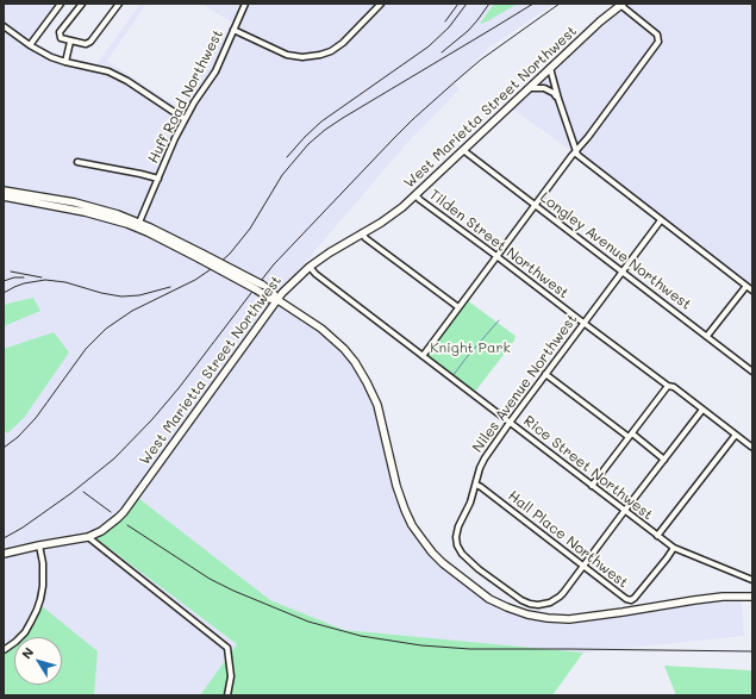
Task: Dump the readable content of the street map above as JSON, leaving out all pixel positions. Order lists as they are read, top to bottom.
{
  "streets": {
    "main road": ["West Marietta Street Northwest"],
    "street": [
      "Huff Road Northwest",
      "Tilden Street Northwest",
      "Longley Avenue Northwest",
      "Niles Avenue Northwest",
      "Rice Street Northwest",
      "Hall Place Northwest"
    ]
  },
  "crossings": [
    ["West Marietta Street Northwest", "Tilden Street Northwest"],
    ["West Marietta Street Northwest", "Longley Avenue Northwest"],
    ["West Marietta Street Northwest", "Rice Street Northwest"],
    ["Tilden Street Northwest", "Niles Avenue Northwest"],
    ["Longley Avenue Northwest", "Niles Avenue Northwest"],
    ["Niles Avenue Northwest", "Rice Street Northwest"],
    ["Niles Avenue Northwest", "Hall Place Northwest"],
    ["Rice Street Northwest", "Hall Place Northwest"]
  ],
  "parks": ["Knight Park"],
  "north": "top left"
}
